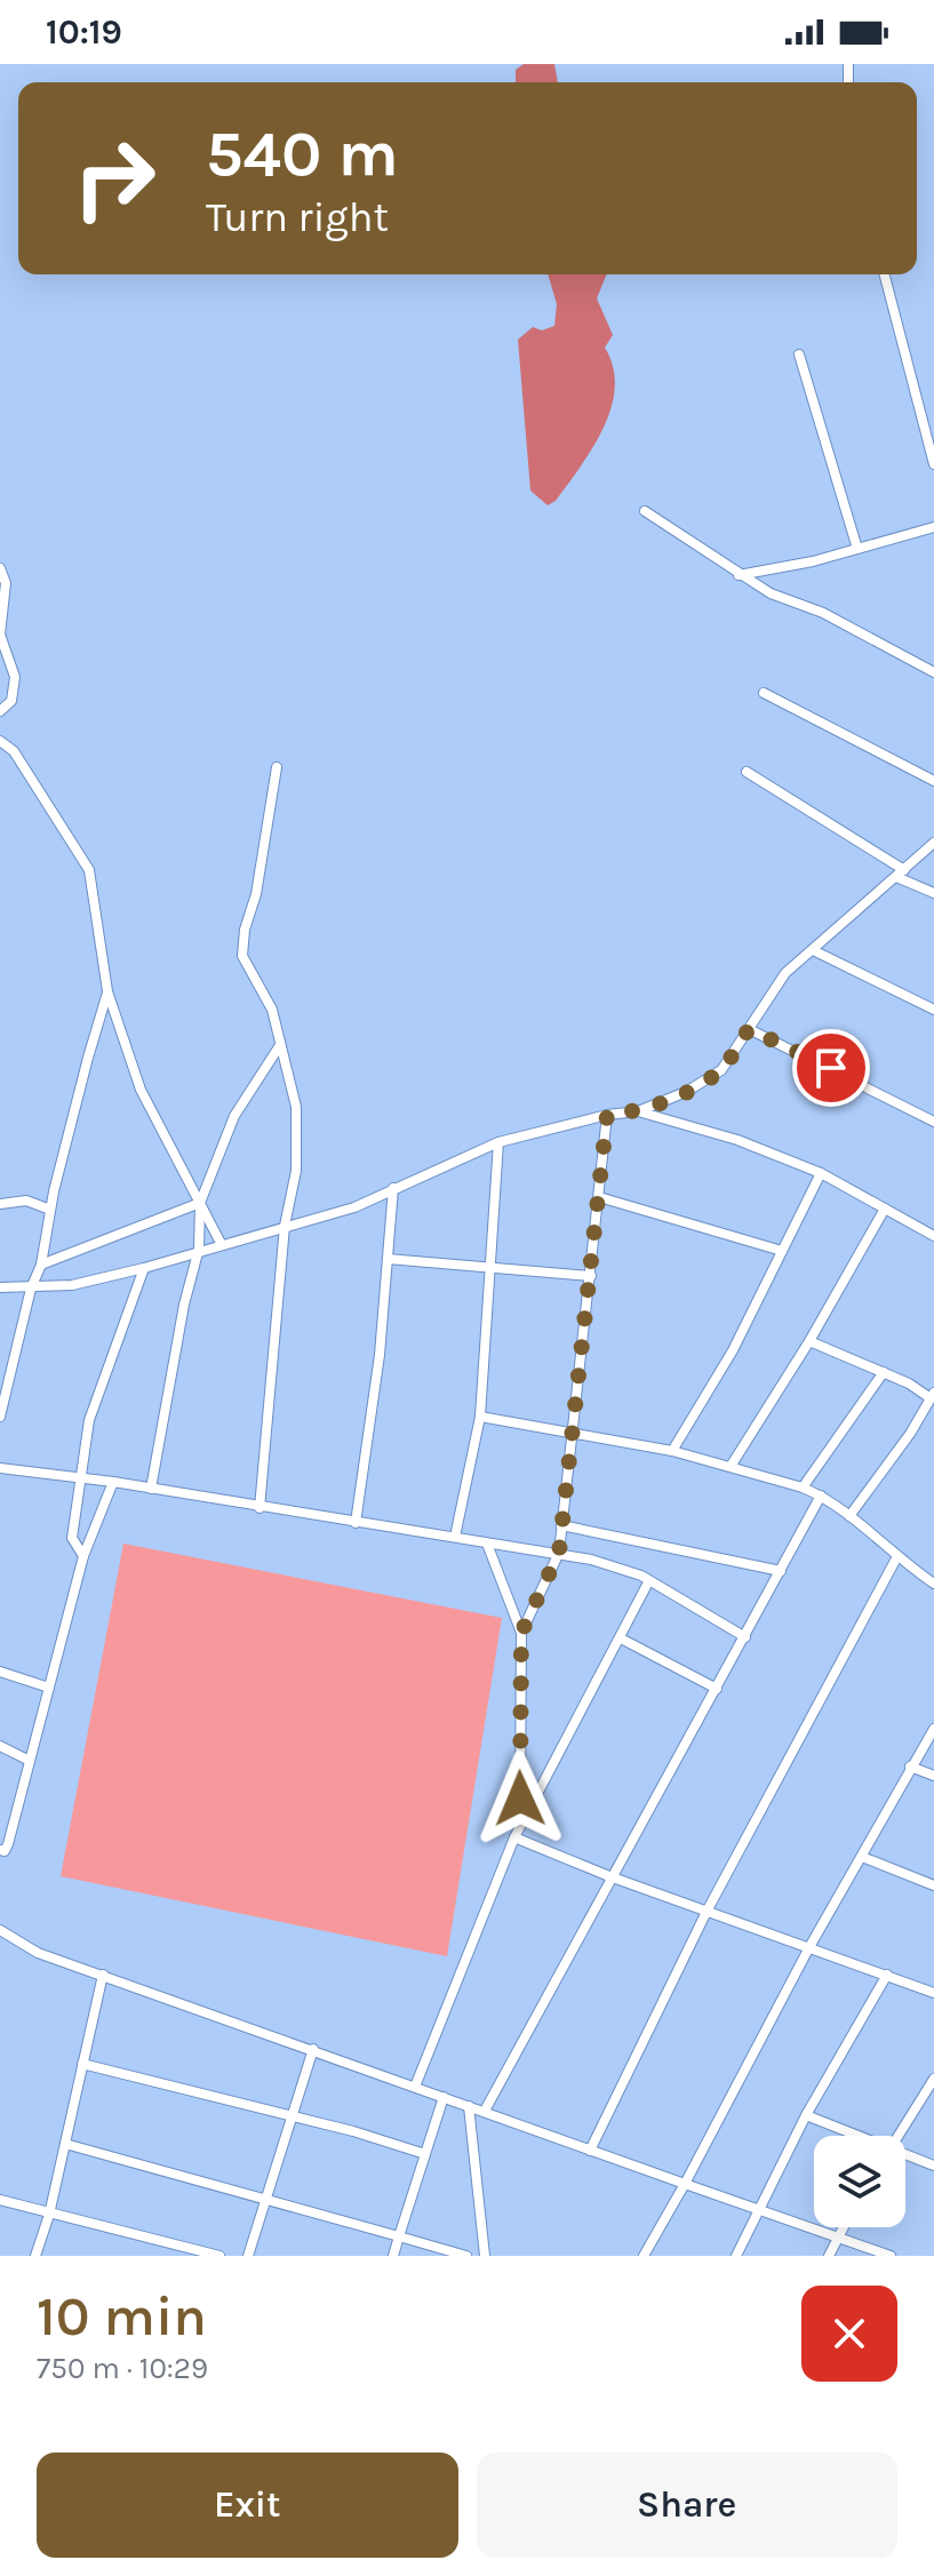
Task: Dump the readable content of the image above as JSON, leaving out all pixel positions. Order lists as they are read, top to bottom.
{
  "page": {
    "status": "10:19",
    "turn": ["540 m", "Turn right"],
    "heading": ["10 min", "750 m · 10:29"],
    "buttons": ["Exit", "Share"]
  }
}
